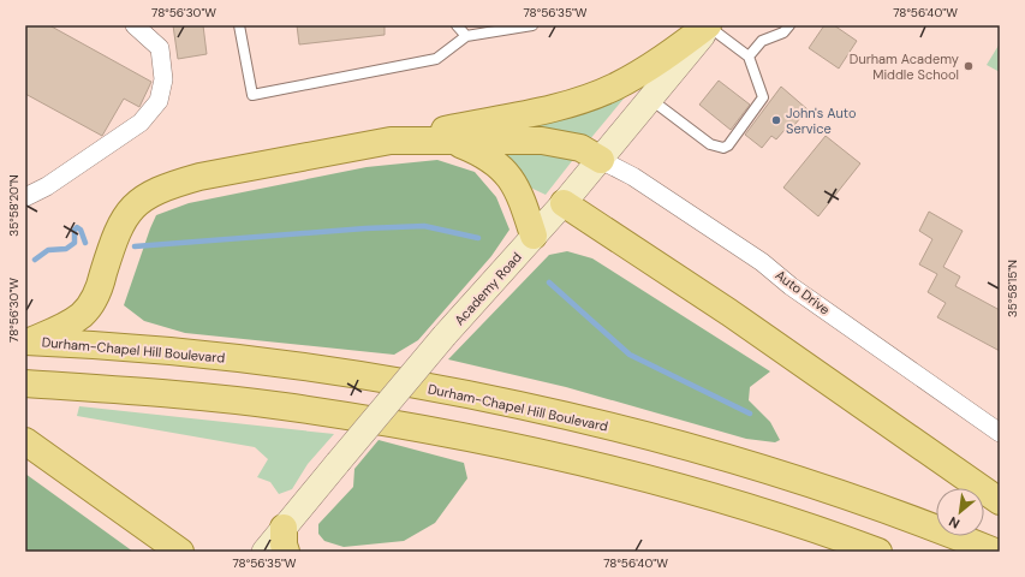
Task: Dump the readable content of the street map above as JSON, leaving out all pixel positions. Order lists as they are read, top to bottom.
{
  "streets": {
    "main road": ["Academy Road", "Durham-Chapel Hill Boulevard"],
    "street": ["Auto Drive"]
  },
  "crossings": [
    ["Academy Road", "Auto Drive"]
  ],
  "places": ["Durham Academy Middle School", "John's Auto Service"],
  "north": "bottom left",
  "coordinates": [
    "78°56'30\"W",
    "78°56'35\"W",
    "78°56'40\"W",
    "35°58'20\"N",
    "35°58'15\"N"
  ]
}
